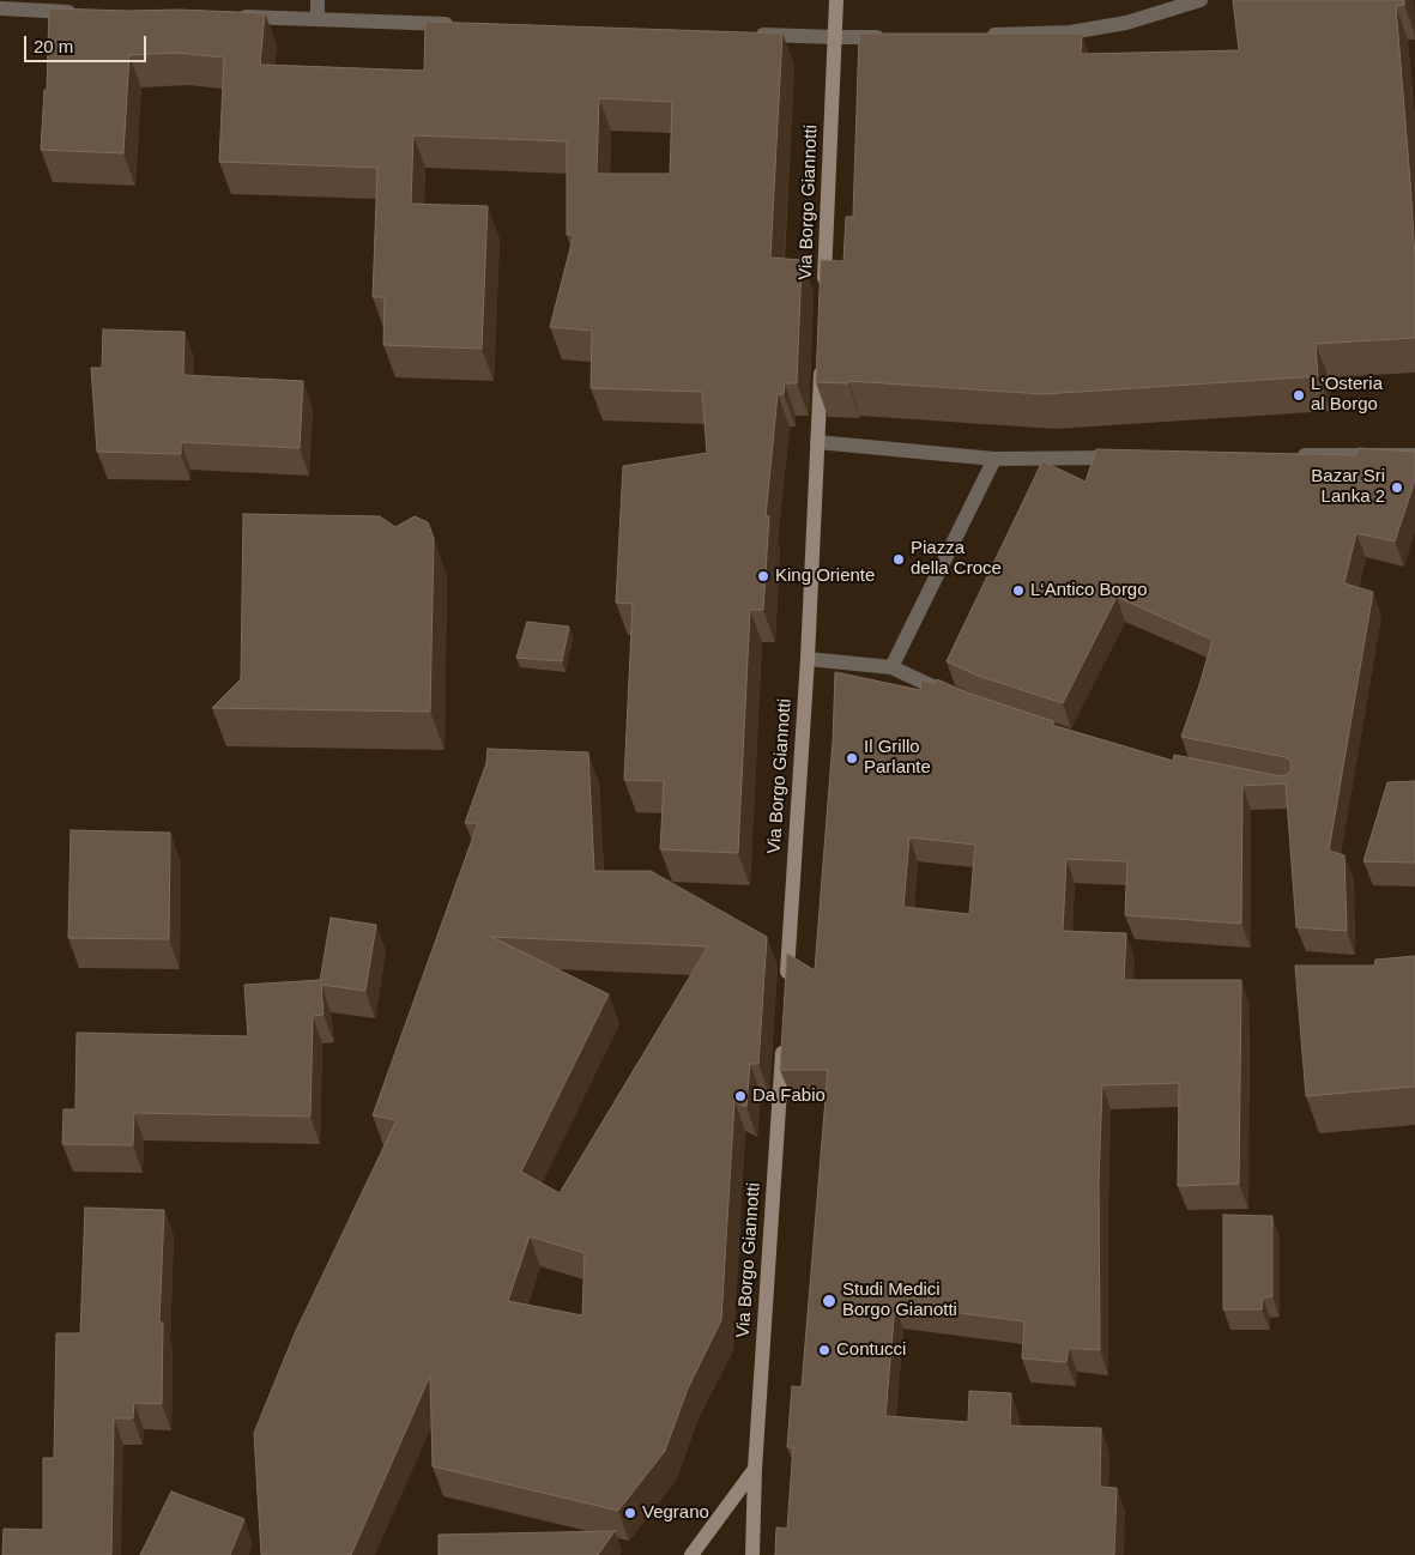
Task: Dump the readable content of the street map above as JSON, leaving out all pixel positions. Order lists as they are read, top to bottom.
{
  "streets": {
    "street": ["Via Borgo Giannotti"]
  },
  "places": [
    "L‘Osteria al Borgo",
    "Bazar Sri Lanka 2",
    "Piazza della Croce",
    "King Oriente",
    "L‘Antico Borgo",
    "Il Grillo Parlante",
    "Da Fabio",
    "Studi Medici Borgo Gianotti",
    "Contucci",
    "Vegrano"
  ],
  "scale_bar": "20 m"
}
